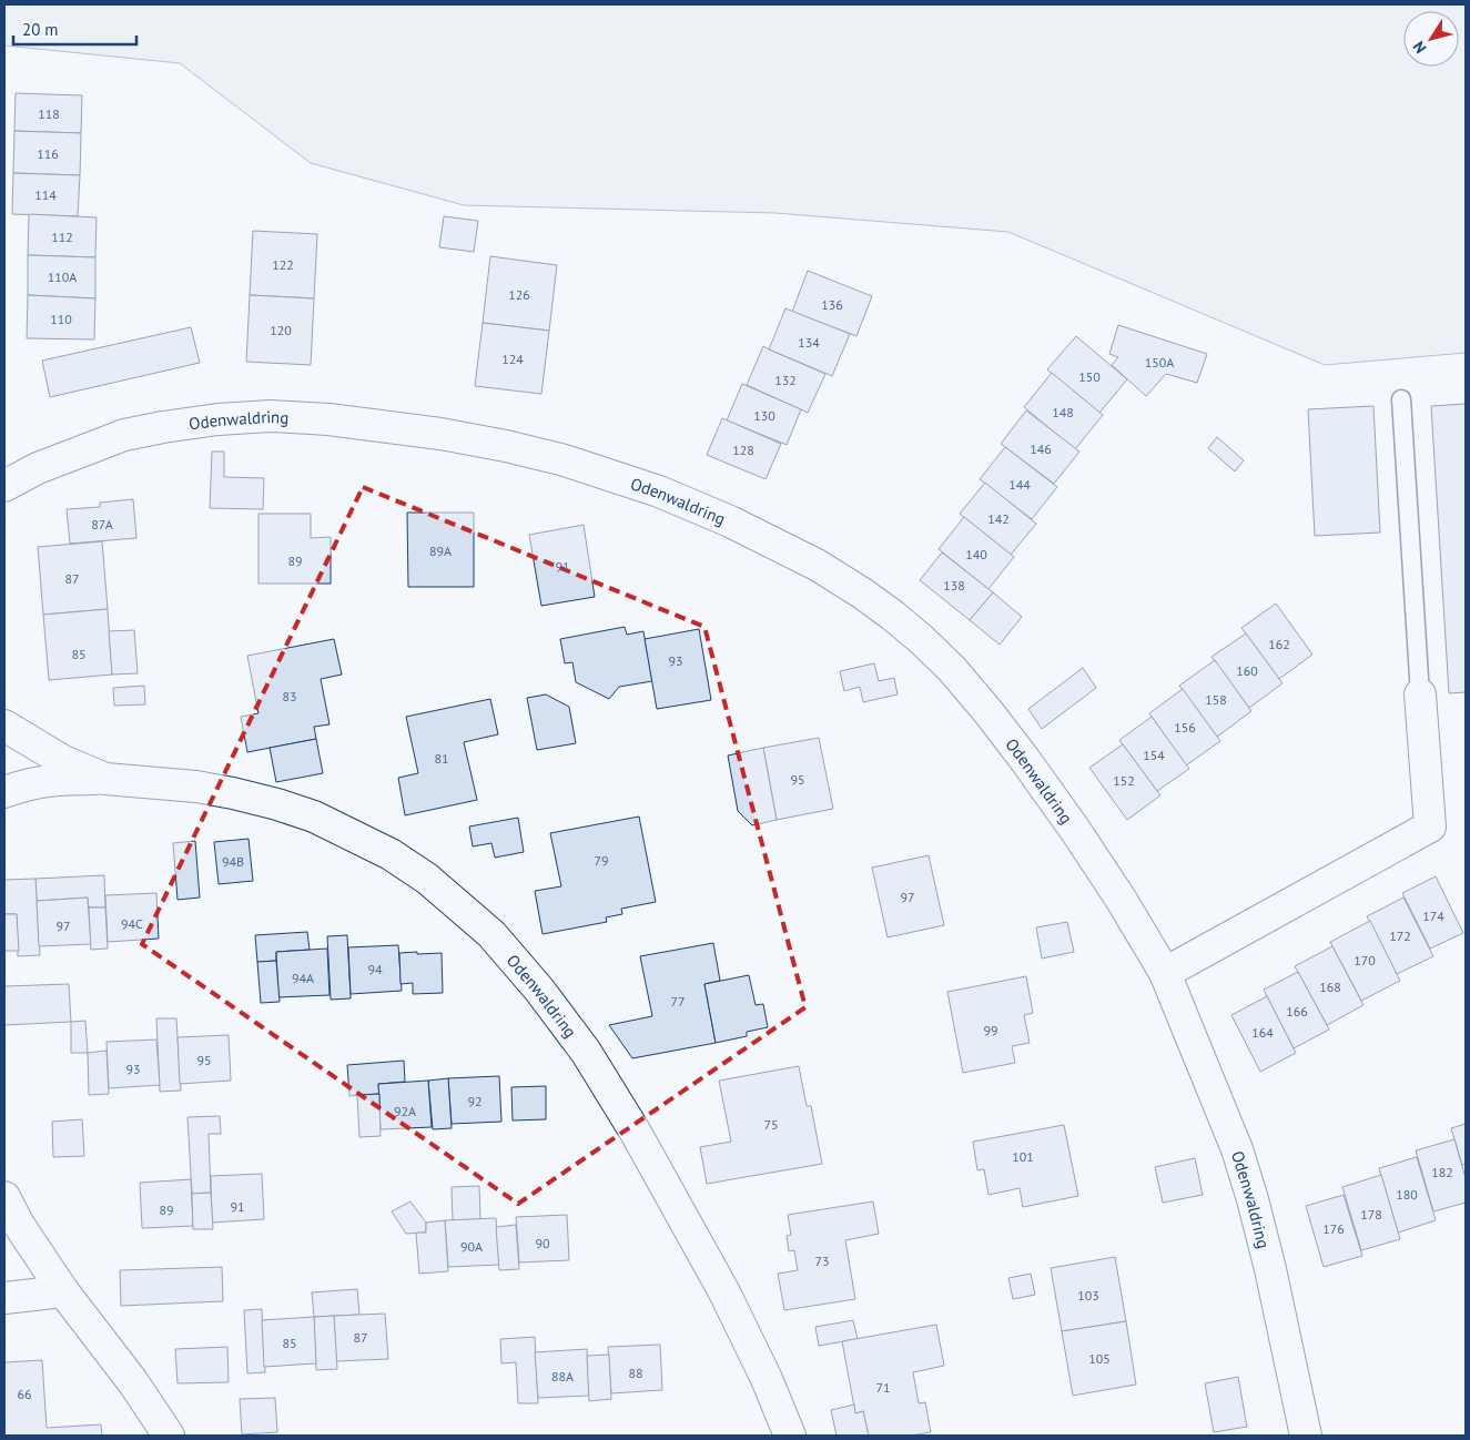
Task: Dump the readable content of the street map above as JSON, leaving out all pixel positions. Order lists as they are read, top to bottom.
{
  "streets": {
    "street": ["Odenwaldring"]
  },
  "house_numbers": [
    "118",
    "116",
    "114",
    "112",
    "122",
    "110A",
    "126",
    "136",
    "110",
    "120",
    "134",
    "124",
    "150A",
    "150",
    "132",
    "148",
    "130",
    "146",
    "128",
    "144",
    "142",
    "87A",
    "89A",
    "140",
    "89",
    "91",
    "87",
    "138",
    "162",
    "85",
    "93",
    "160",
    "83",
    "158",
    "156",
    "154",
    "81",
    "95",
    "152",
    "79",
    "94B",
    "97",
    "174",
    "94C",
    "97",
    "172",
    "170",
    "94",
    "94A",
    "168",
    "77",
    "166",
    "99",
    "164",
    "95",
    "93",
    "92",
    "92A",
    "75",
    "101",
    "182",
    "180",
    "91",
    "89",
    "178",
    "176",
    "90",
    "90A",
    "73",
    "103",
    "87",
    "85",
    "105",
    "88",
    "88A",
    "71",
    "66"
  ],
  "scale_bar": "20 m",
  "north": "bottom left"
}
